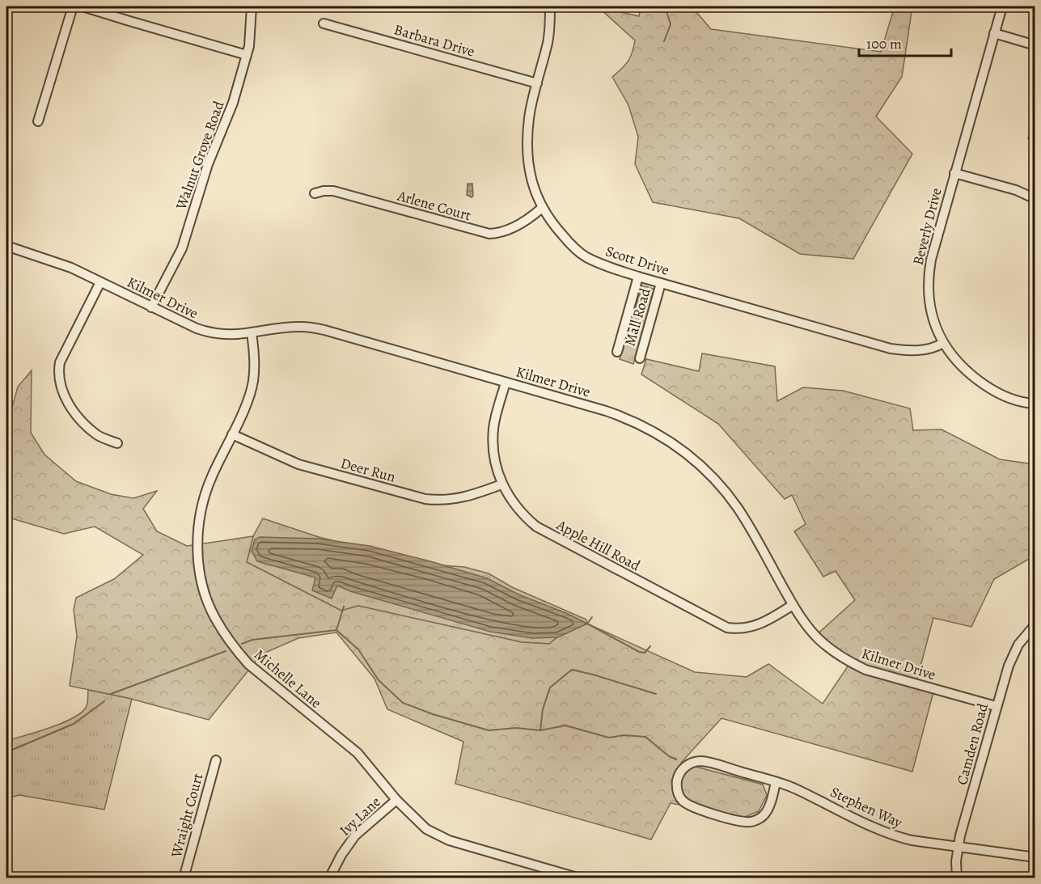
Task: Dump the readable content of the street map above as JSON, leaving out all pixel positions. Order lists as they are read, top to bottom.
{
  "streets": {
    "street": [
      "Barbara Drive",
      "Walnut Grove Road",
      "Arlene Court",
      "Beverly Drive",
      "Scott Drive",
      "Kilmer Drive",
      "Mall Road",
      "Deer Run",
      "Apple Hill Road",
      "Michelle Lane",
      "Camden Road",
      "Stephen Way",
      "Wraight Court",
      "Ivy Lane"
    ]
  },
  "crossings": [
    ["Barbara Drive", "Scott Drive"],
    ["Walnut Grove Road", "Kilmer Drive"],
    ["Arlene Court", "Scott Drive"],
    ["Beverly Drive", "Scott Drive"],
    ["Scott Drive", "Mall Road"],
    ["Kilmer Drive", "Apple Hill Road"],
    ["Kilmer Drive", "Michelle Lane"],
    ["Kilmer Drive", "Camden Road"],
    ["Deer Run", "Apple Hill Road"],
    ["Deer Run", "Michelle Lane"],
    ["Michelle Lane", "Ivy Lane"],
    ["Camden Road", "Stephen Way"]
  ],
  "scale_bar": "100 m"
}
